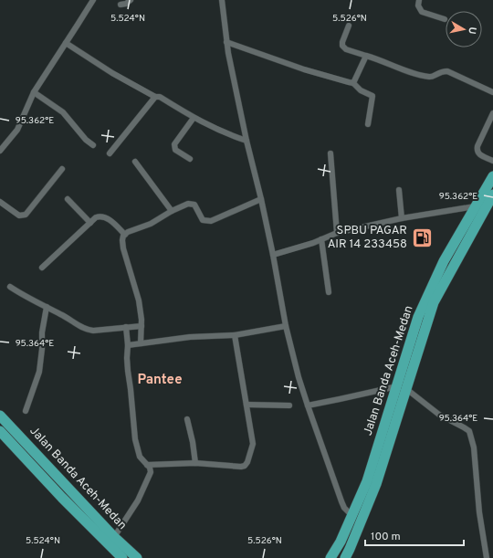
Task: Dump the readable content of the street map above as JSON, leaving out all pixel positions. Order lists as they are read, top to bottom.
{
  "streets": {
    "highway": ["Jalan Banda Aceh-Medan"]
  },
  "districts": ["Pantee"],
  "places": {
    "fuel station": ["SPBU PAGAR AIR 14 233458"]
  },
  "scale_bar": "100 m",
  "north": "right",
  "coordinates": [
    "5.524°N",
    "5.526°N",
    "95.362°E",
    "95.364°E"
  ]
}
